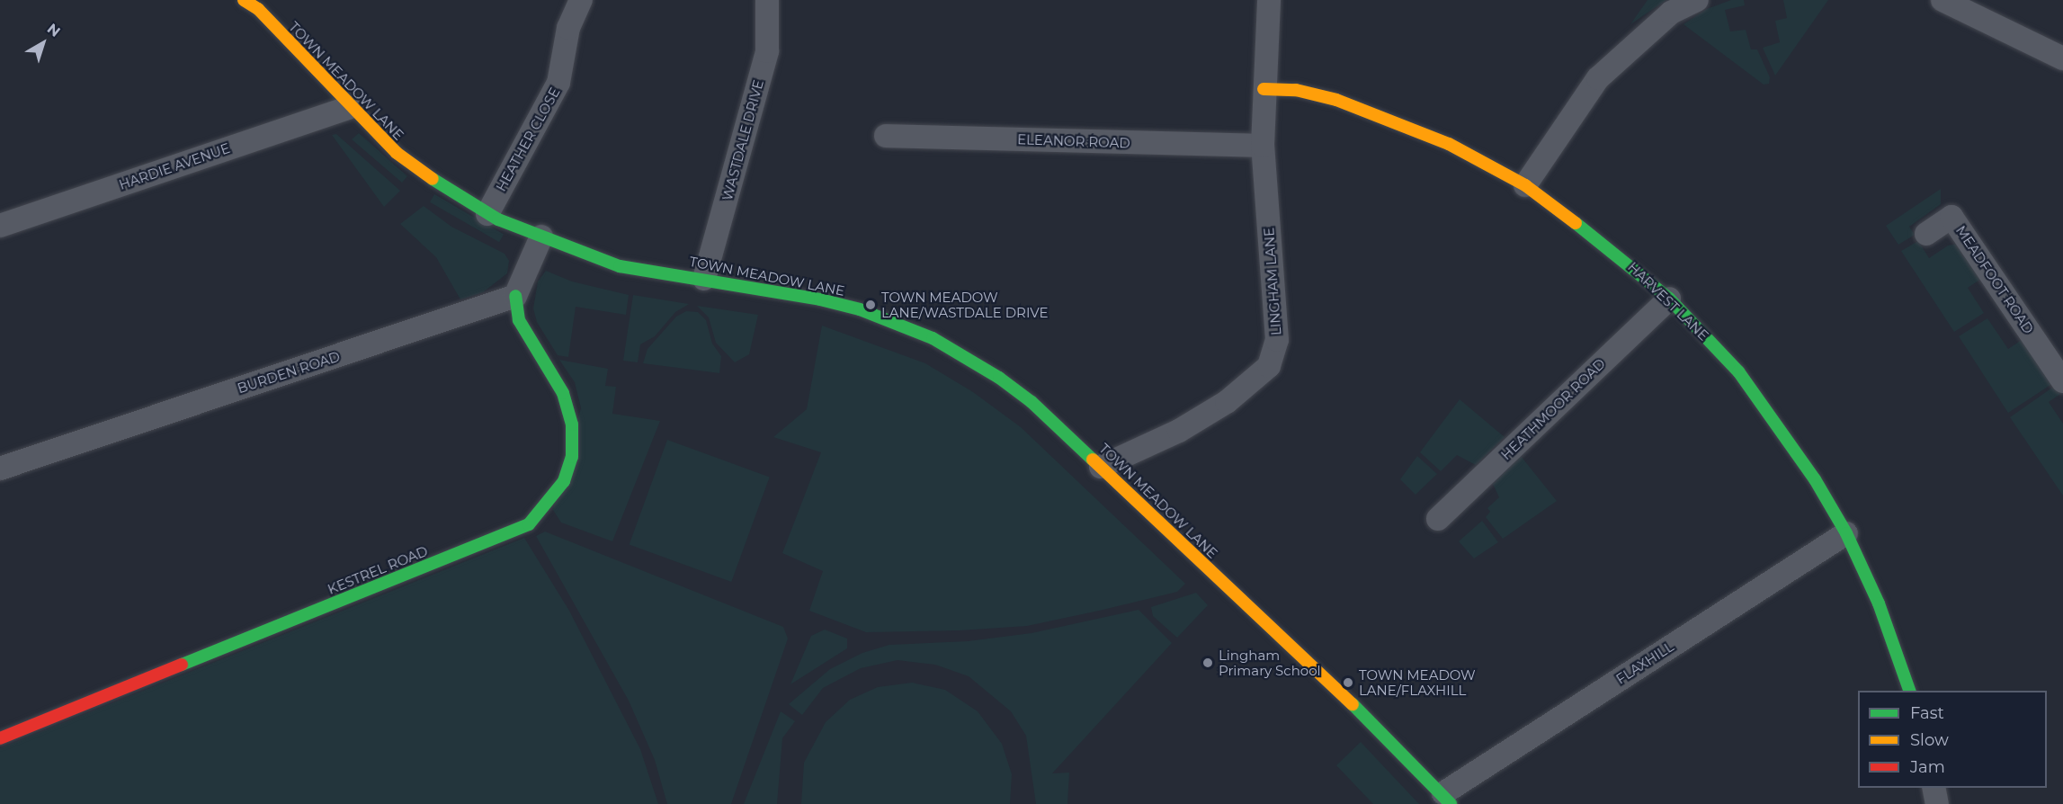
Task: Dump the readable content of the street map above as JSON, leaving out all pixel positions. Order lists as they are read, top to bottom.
{
  "streets": {
    "street": [
      "TOWN MEADOW LANE",
      "HEATHER CLOSE",
      "WASTDALE DRIVE",
      "ELEANOR ROAD",
      "HARDIE AVENUE",
      "MEADFOOT ROAD",
      "LINGHAM LANE",
      "HARVEST LANE",
      "BURDEN ROAD",
      "HEATHMOOR ROAD",
      "KESTREL ROAD",
      "FLAXHILL"
    ]
  },
  "crossings": [
    ["TOWN MEADOW LANE", "HEATHER CLOSE"],
    ["TOWN MEADOW LANE", "WASTDALE DRIVE"],
    ["TOWN MEADOW LANE", "HARDIE AVENUE"],
    ["TOWN MEADOW LANE", "LINGHAM LANE"],
    ["TOWN MEADOW LANE", "FLAXHILL"],
    ["ELEANOR ROAD", "LINGHAM LANE"],
    ["LINGHAM LANE", "HARVEST LANE"],
    ["HARVEST LANE", "HEATHMOOR ROAD"],
    ["HARVEST LANE", "FLAXHILL"],
    ["BURDEN ROAD", "KESTREL ROAD"]
  ],
  "places": ["TOWN MEADOW LANE/WASTDALE DRIVE", "Lingham Primary School", "TOWN MEADOW LANE/FLAXHILL"],
  "legend": ["Fast", "Slow", "Jam"],
  "north": "top right"
}
